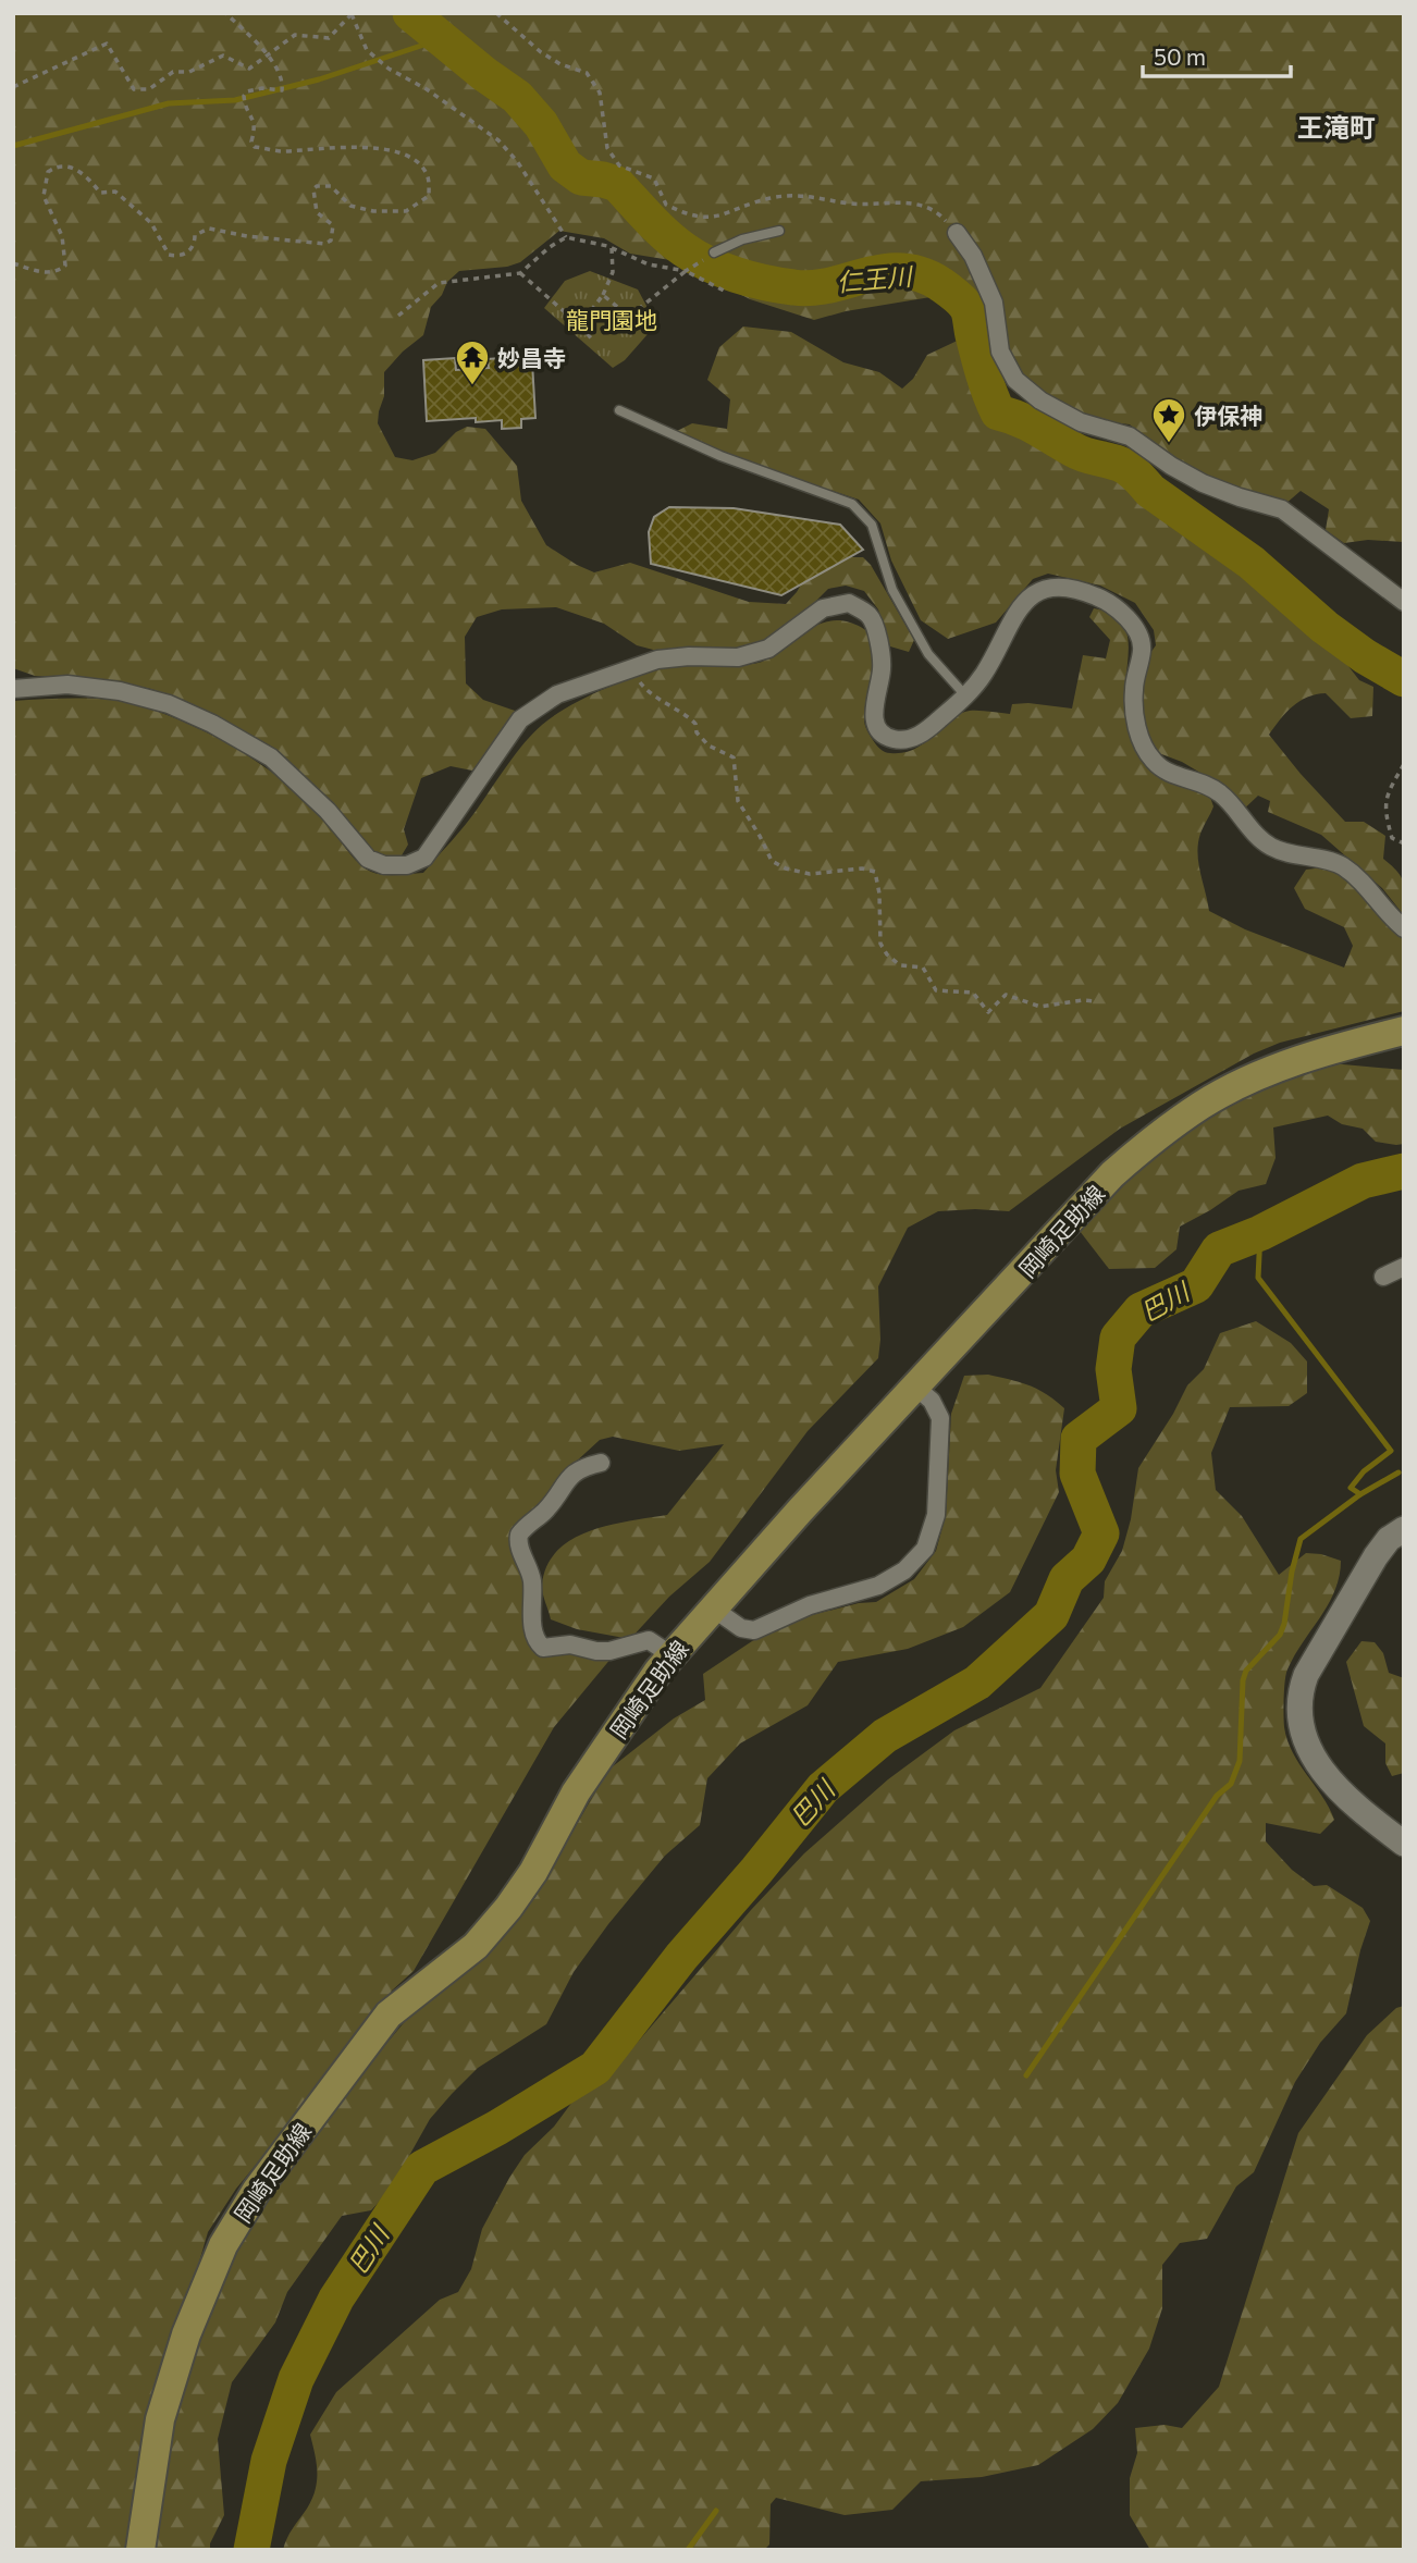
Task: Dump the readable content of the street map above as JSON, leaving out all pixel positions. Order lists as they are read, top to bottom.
{
  "streets": {
    "main road": ["岡崎足助線"]
  },
  "districts": ["王滝町"],
  "water": ["仁王川", "巴川"],
  "parks": ["龍門園地"],
  "places": {
    "temple": ["妙昌寺"],
    "place": ["伊保神"]
  },
  "scale_bar": "50 m"
}
